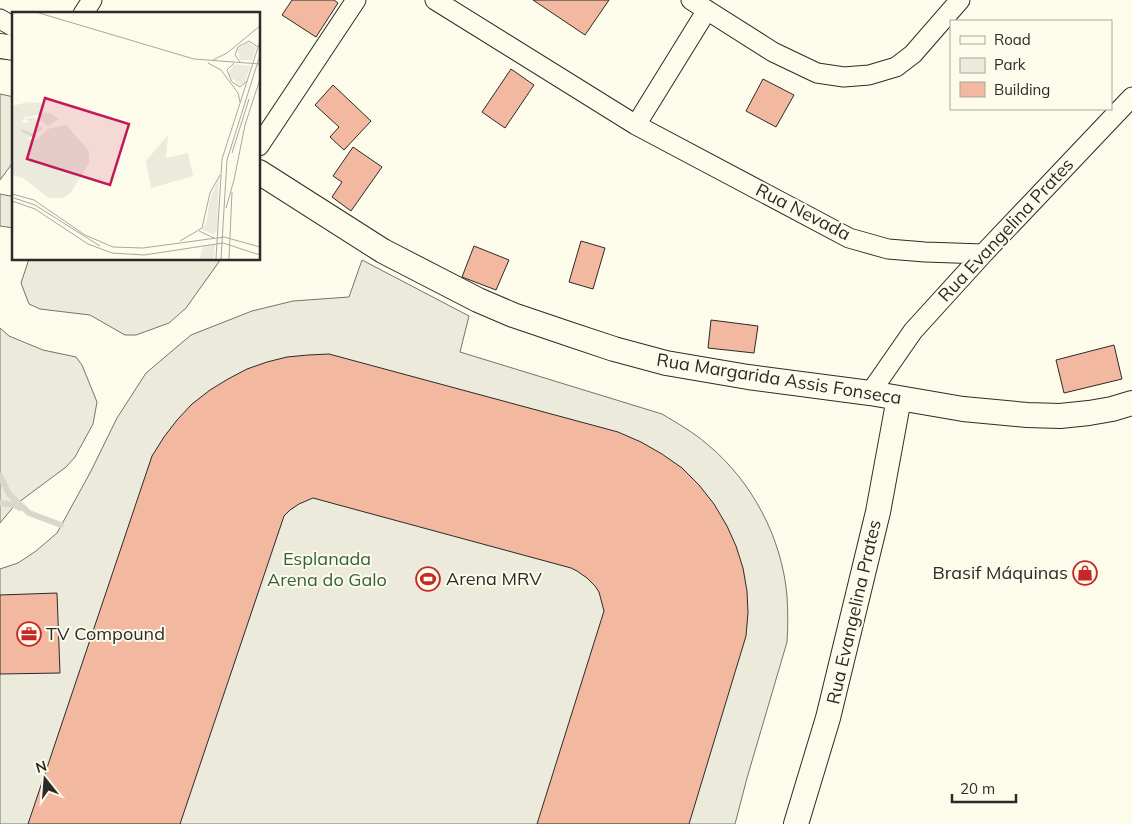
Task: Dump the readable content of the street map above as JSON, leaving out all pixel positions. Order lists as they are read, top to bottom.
{
  "streets": {
    "street": ["Rua Nevada", "Rua Evangelina Prates", "Rua Margarida Assis Fonseca"]
  },
  "crossings": [
    ["Rua Nevada", "Rua Evangelina Prates"],
    ["Rua Evangelina Prates", "Rua Margarida Assis Fonseca"]
  ],
  "parks": ["Esplanada Arena do Galo"],
  "places": {
    "shop": ["Brasif Máquinas"],
    "sports": ["Arena MRV"],
    "office": ["TV Compound"]
  },
  "legend": ["Road", "Park", "Building"],
  "scale_bar": "20 m",
  "north": "top"
}
